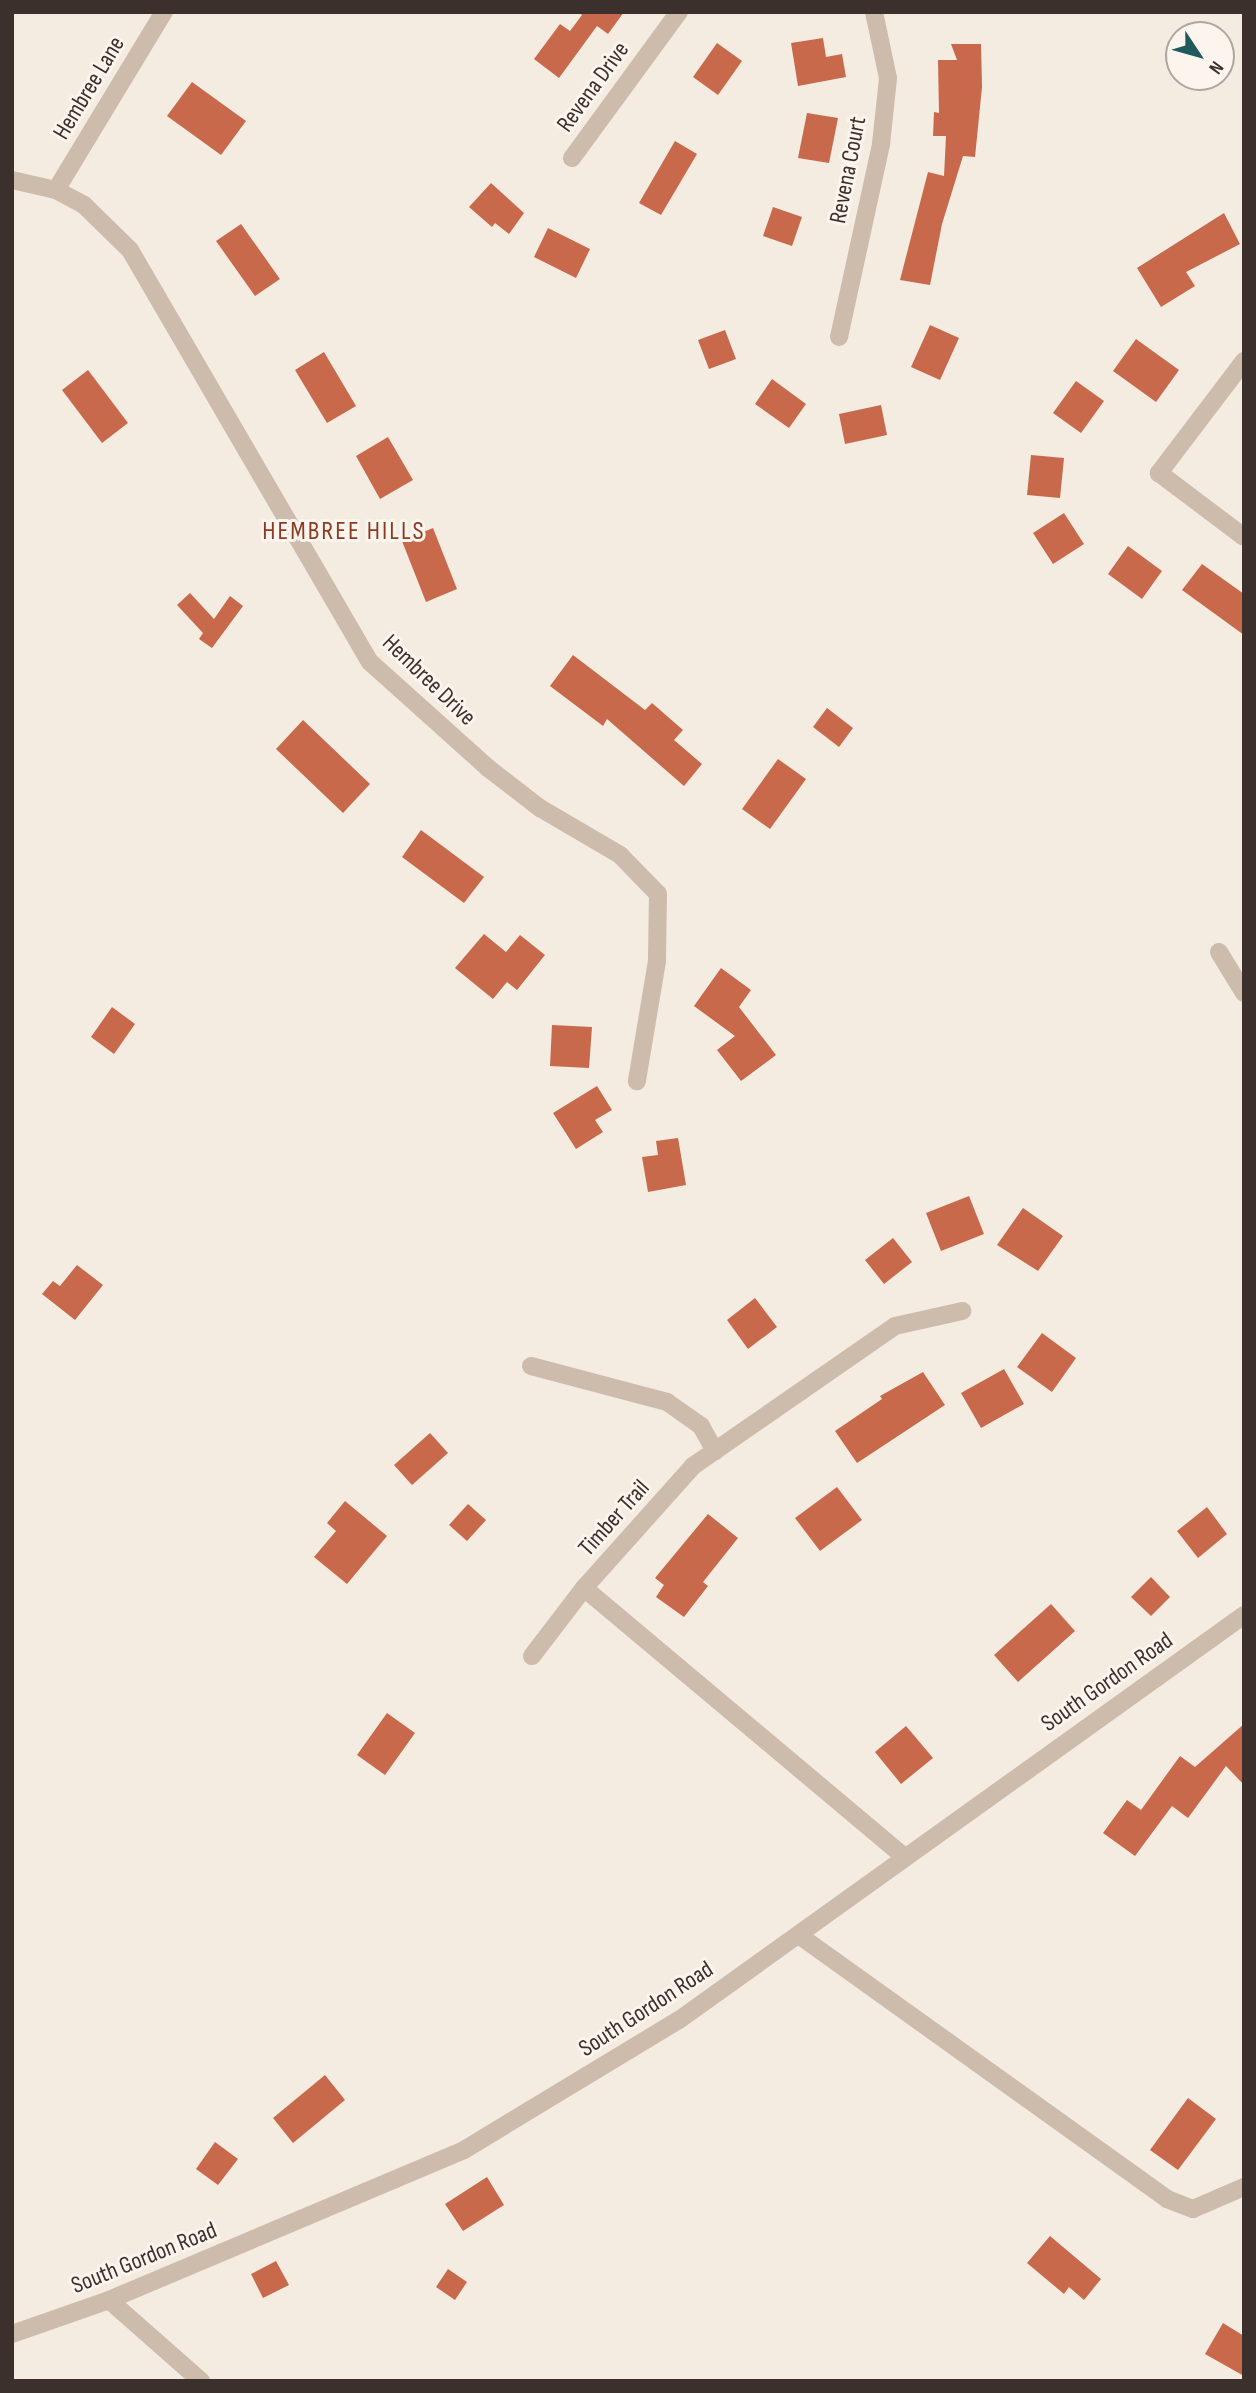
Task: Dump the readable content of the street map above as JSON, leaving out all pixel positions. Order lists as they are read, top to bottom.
{
  "streets": {
    "street": [
      "Revena Drive",
      "Hembree Lane",
      "Revena Court",
      "Hembree Drive",
      "Timber Trail",
      "South Gordon Road"
    ]
  },
  "crossings": [
    ["Hembree Lane", "Hembree Drive"],
    ["Timber Trail", "South Gordon Road"]
  ],
  "districts": ["HEMBREE HILLS"],
  "north": "bottom right"
}
